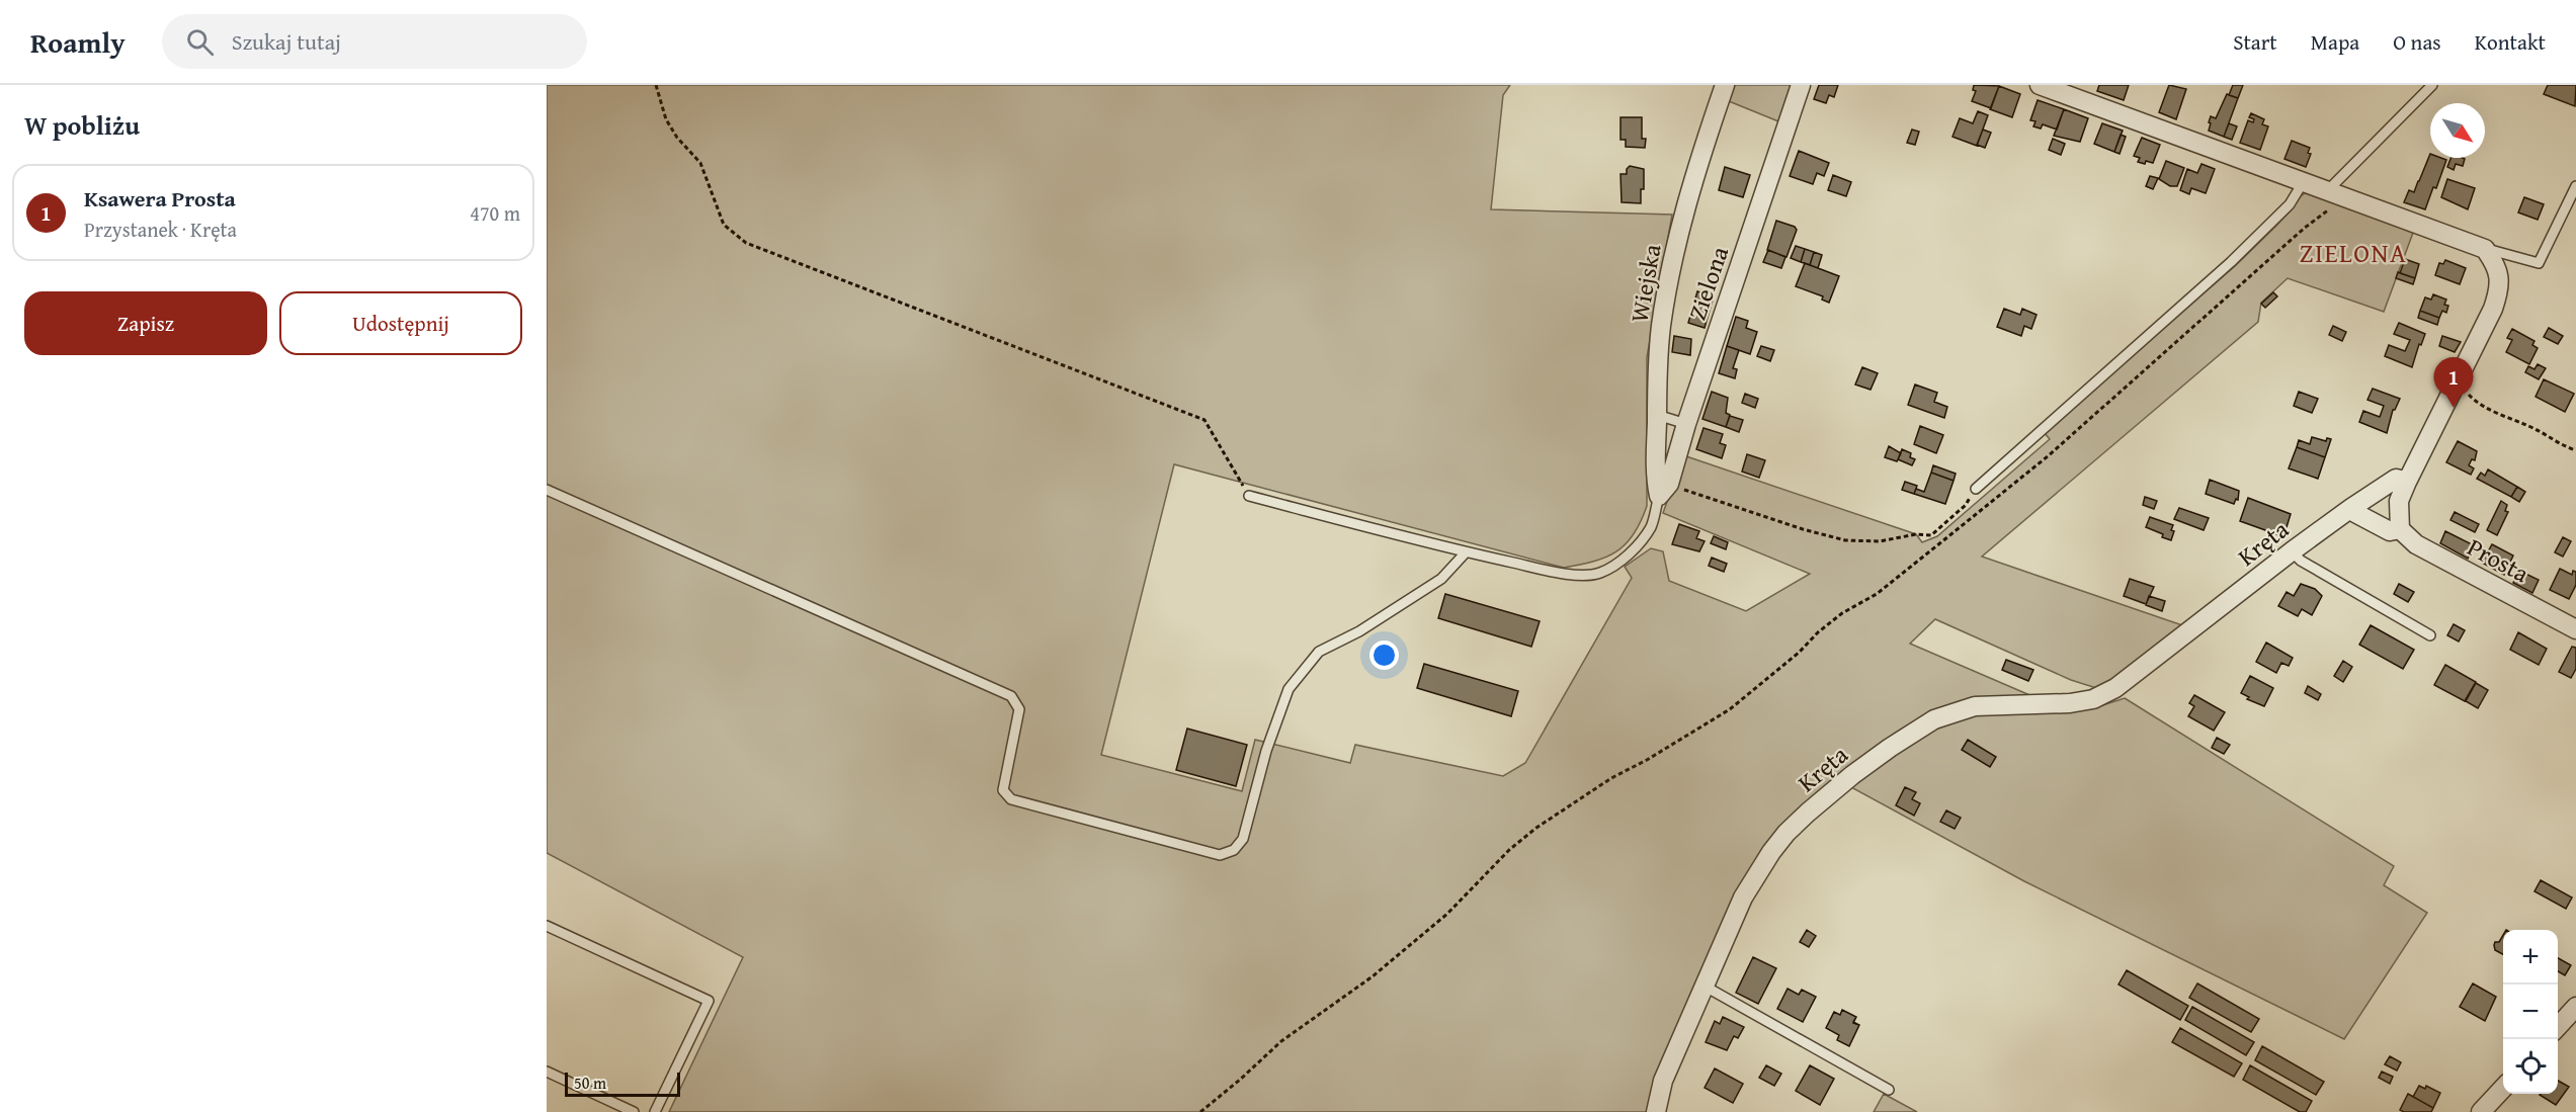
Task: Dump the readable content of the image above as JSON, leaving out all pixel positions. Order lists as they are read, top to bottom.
{
  "streets": {
    "street": [
      "Wiejska",
      "Zielona",
      "Kręta",
      "Prosta"
    ]
  },
  "crossings": [
    ["Wiejska", "Zielona"],
    ["Kręta", "Prosta"]
  ],
  "districts": ["ZIELONA"],
  "scale_bar": "50 m",
  "north": "bottom right",
  "page": {
    "header": "Roamly",
    "search": "Szukaj tutaj",
    "nav": [
      "Start",
      "Mapa",
      "O nas",
      "Kontakt"
    ],
    "heading": "W pobliżu",
    "list": [
      {
        "mark": "1",
        "name": "Ksawera Prosta",
        "note": "Przystanek · Kręta",
        "value": "470 m"
      }
    ],
    "buttons": ["Zapisz", "Udostępnij"],
    "pins": "1",
    "map_buttons": ["+", "−"],
    "scale": "50 m"
  }
}
